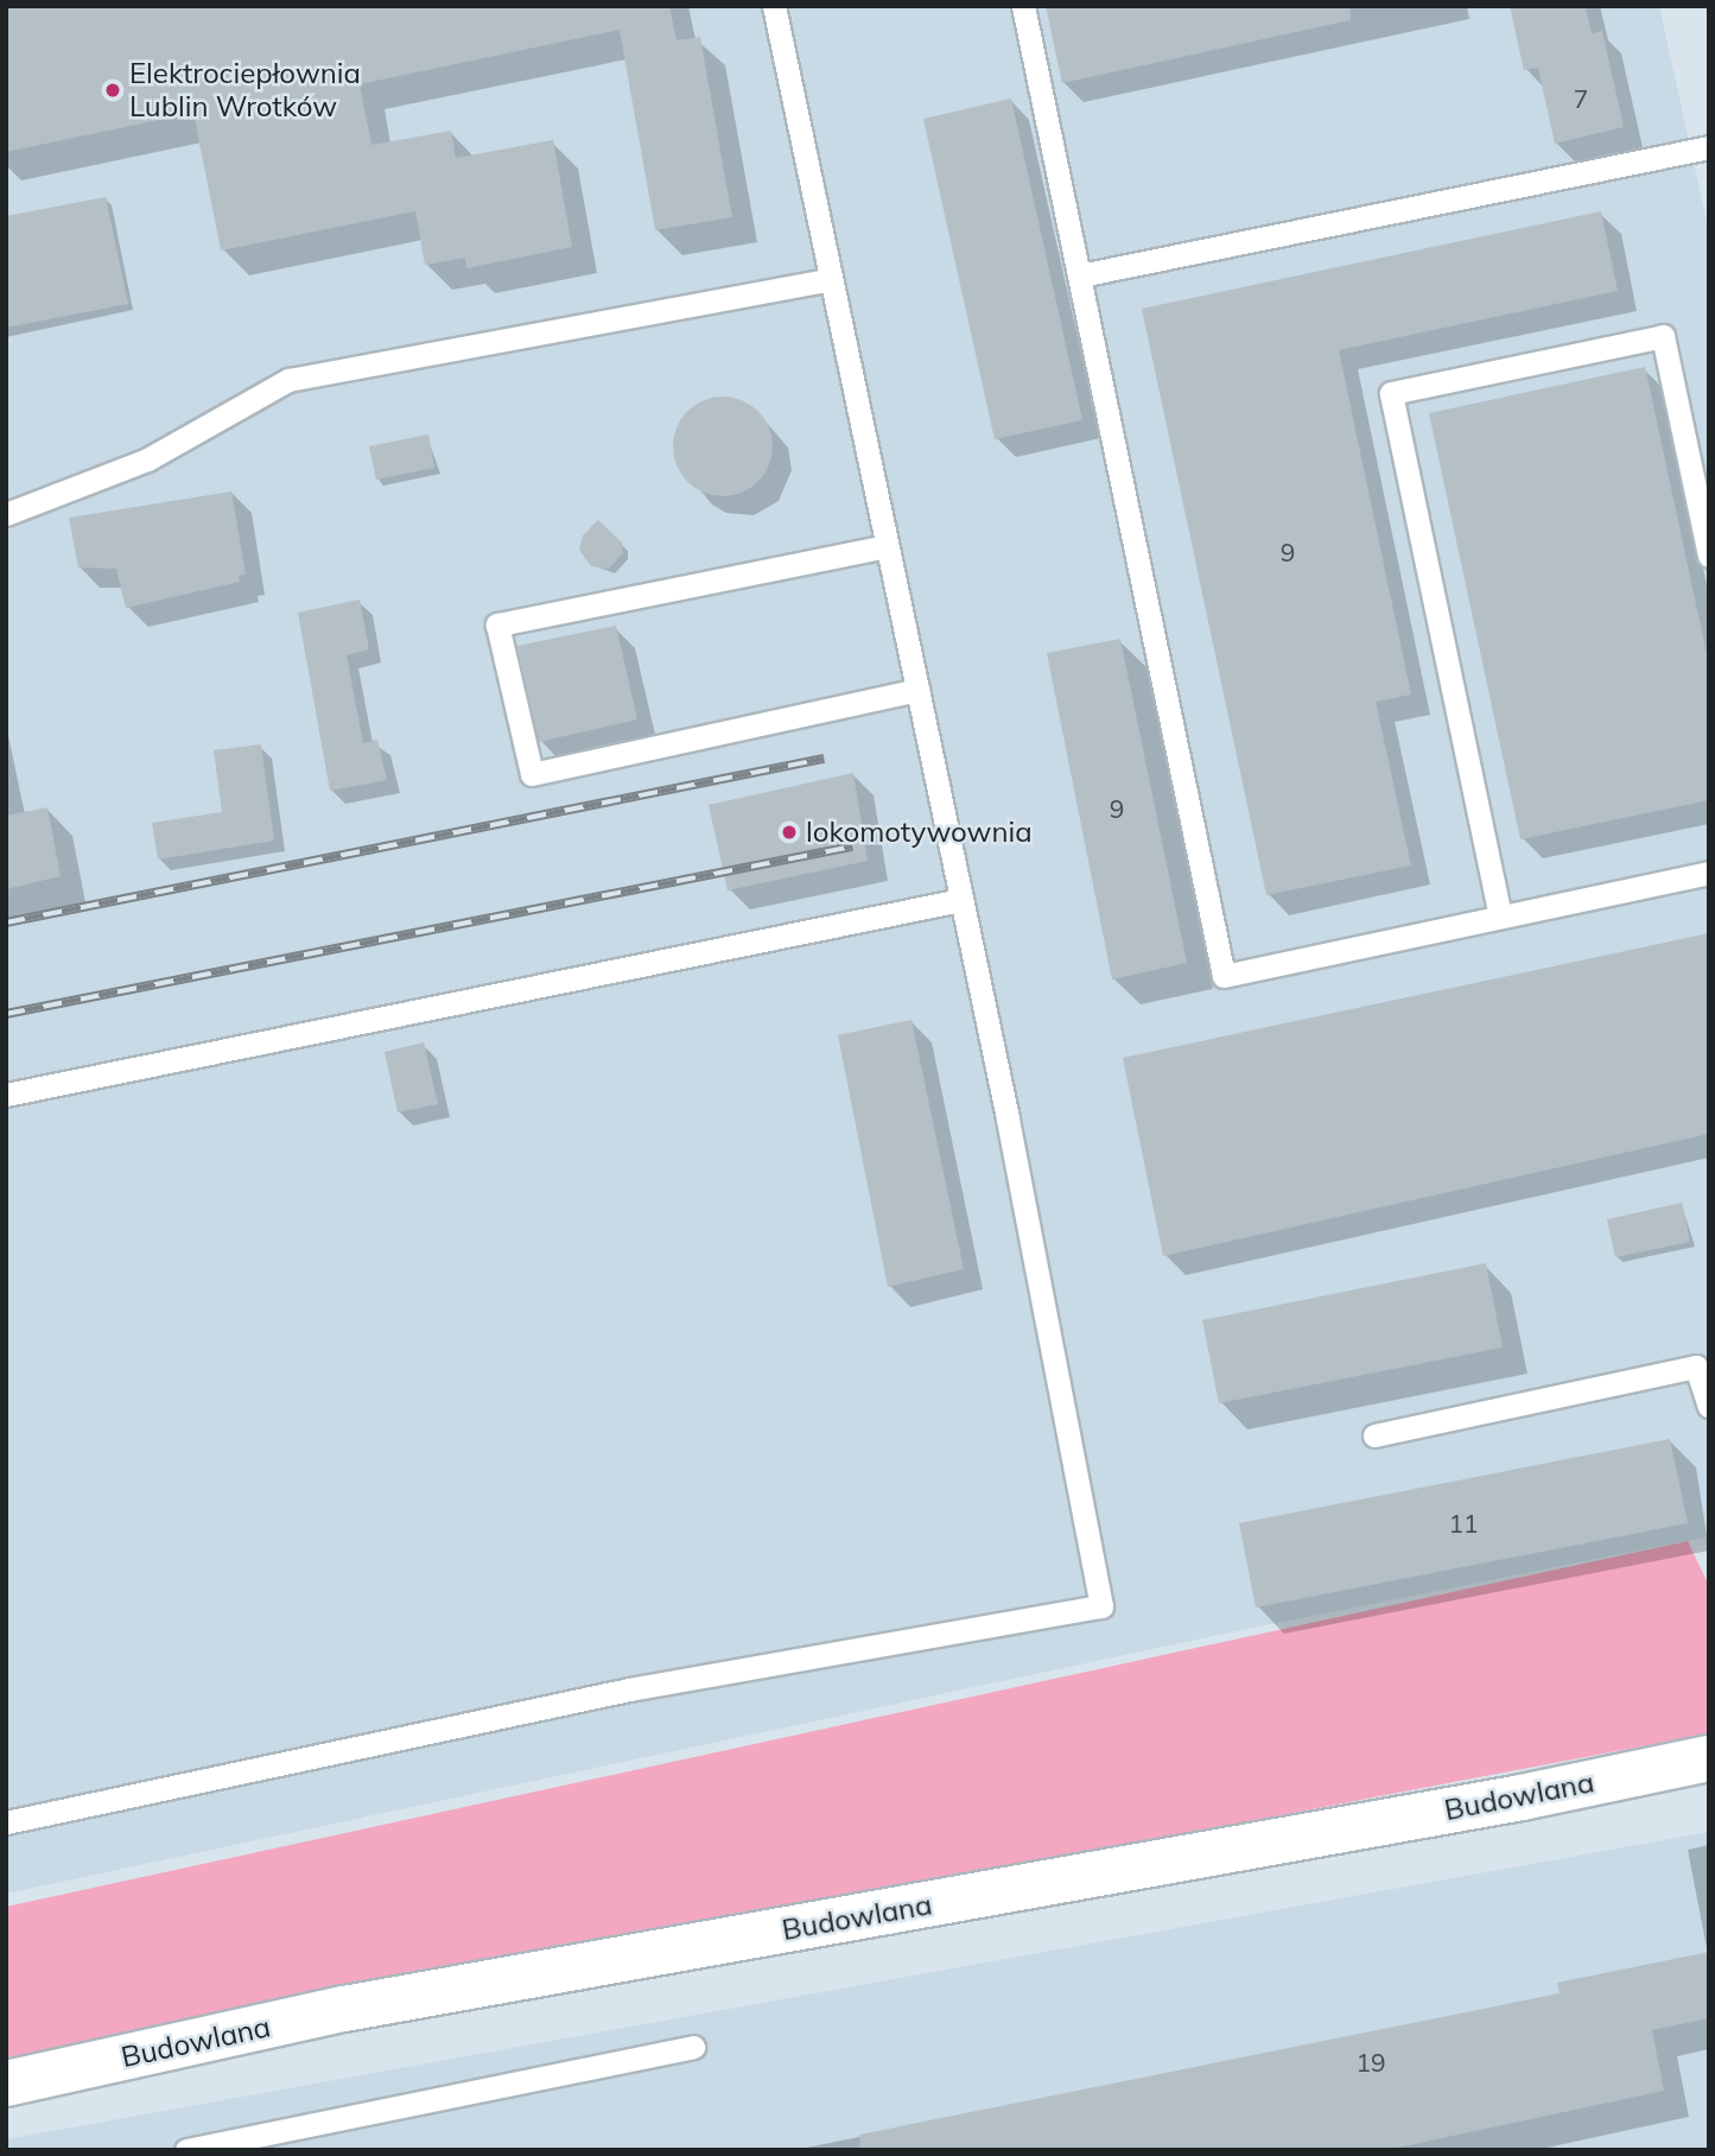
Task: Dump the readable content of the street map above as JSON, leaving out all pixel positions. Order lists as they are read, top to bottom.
{
  "streets": {
    "street": ["Budowlana"]
  },
  "places": ["Elektrociepłownia Lublin Wrotków", "lokomotywownia"],
  "house_numbers": [
    "7",
    "9",
    "9",
    "11",
    "19"
  ]
}
